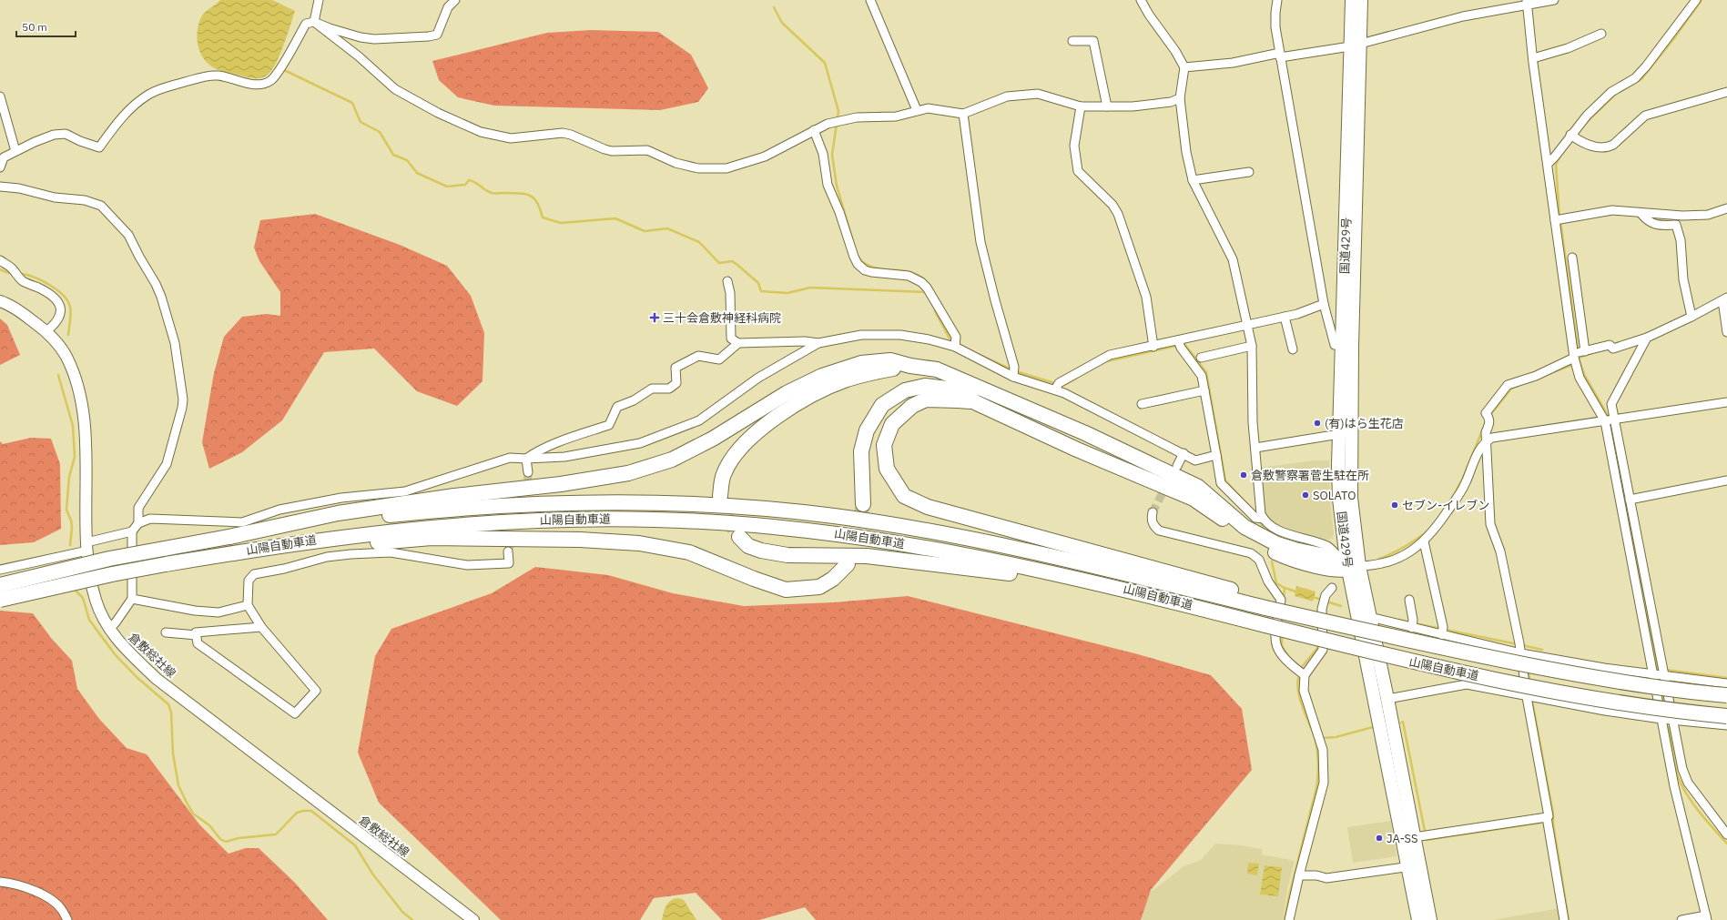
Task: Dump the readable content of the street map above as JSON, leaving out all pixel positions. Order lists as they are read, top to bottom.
{
  "streets": {
    "highway": ["国道429号", "山陽自動車道"],
    "main road": ["倉敷総社線"]
  },
  "places": {
    "health": ["三十会倉敷神経科病院"],
    "other": [
      "(有)はら生花店",
      "倉敷警察署菅生駐在所",
      "SOLATO",
      "セブン-イレブン",
      "JA-SS"
    ]
  },
  "scale_bar": "50 m"
}
